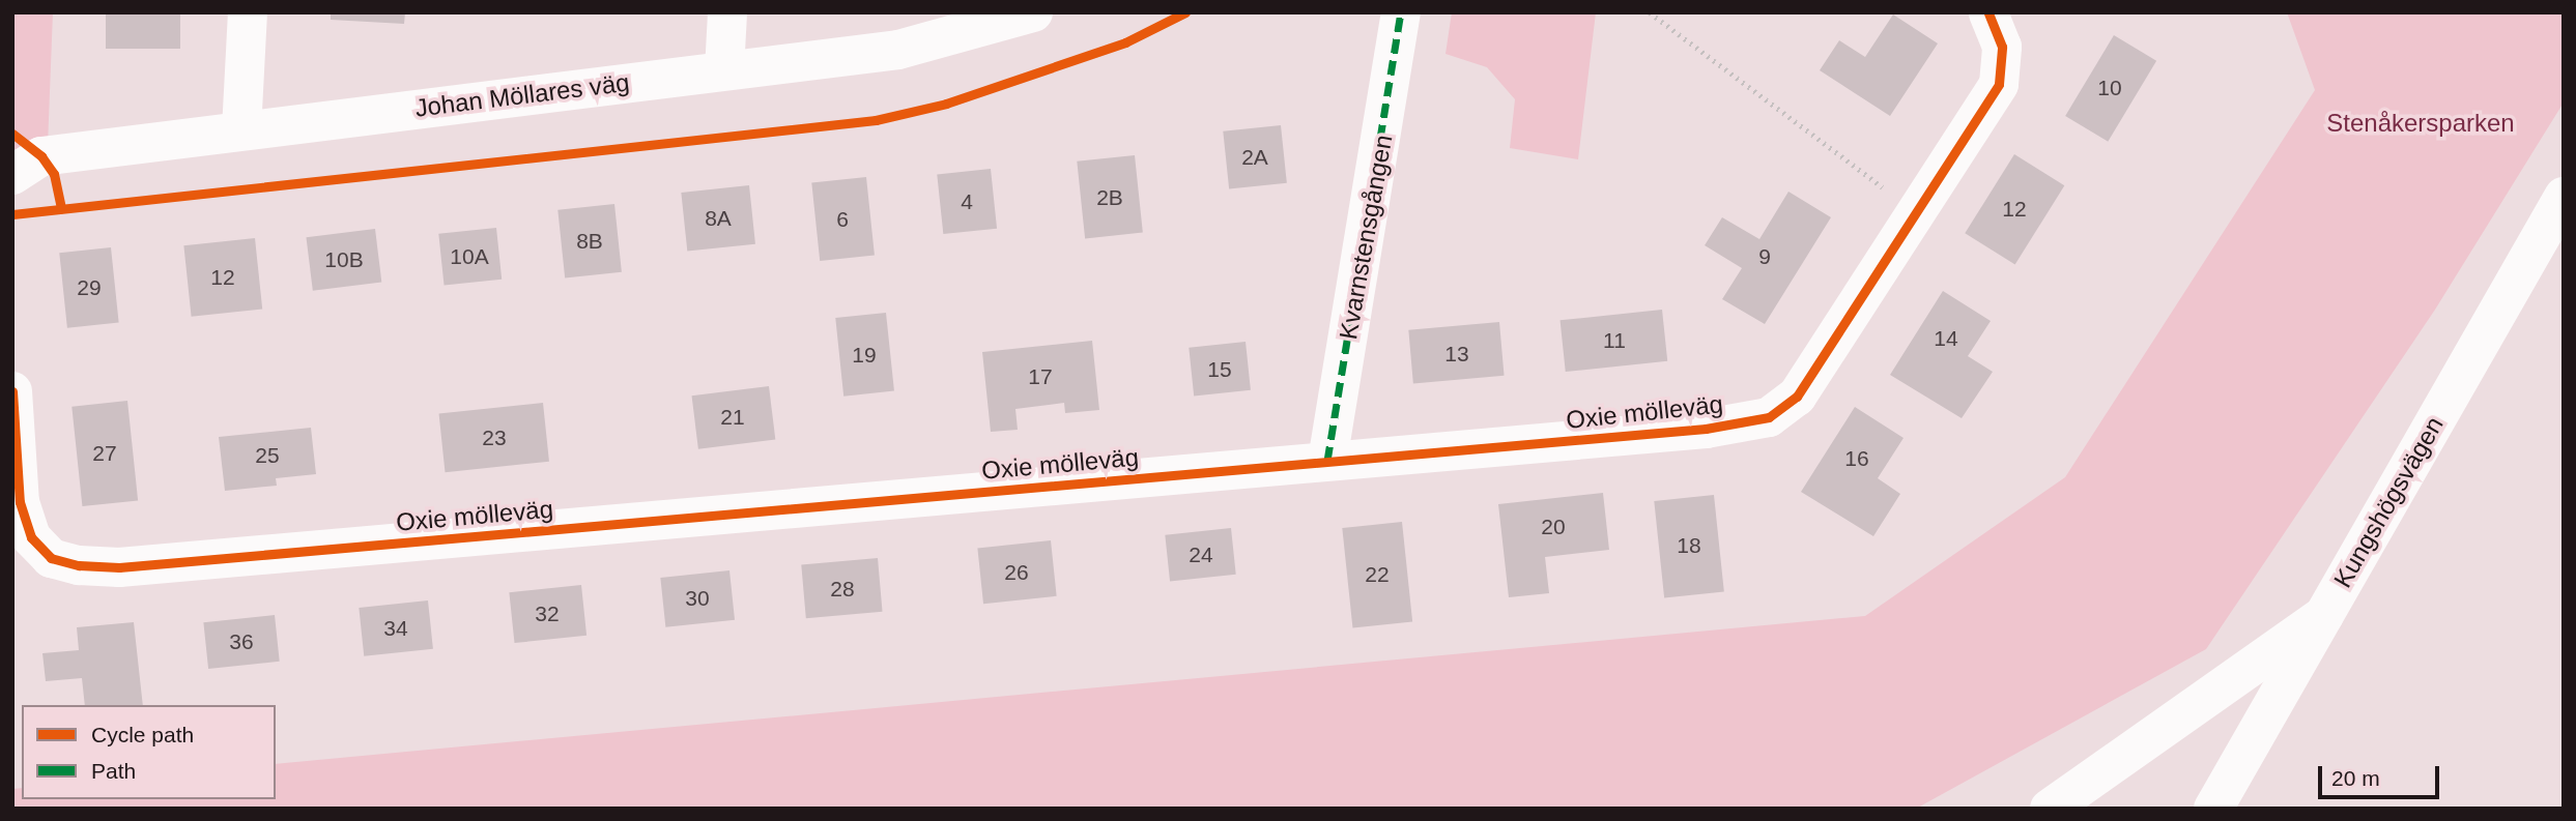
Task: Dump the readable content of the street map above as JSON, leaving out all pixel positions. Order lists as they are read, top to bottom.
{
  "streets": {
    "main road": [
      "Johan Möllares väg",
      "Kvarnstensgången",
      "Oxie mölleväg",
      "Kungshögsvägen"
    ]
  },
  "crossings": [
    ["Kvarnstensgången", "Oxie mölleväg"]
  ],
  "parks": ["Stenåkersparken"],
  "house_numbers": [
    "10",
    "2A",
    "2B",
    "4",
    "12",
    "8A",
    "6",
    "8B",
    "10A",
    "9",
    "10B",
    "12",
    "29",
    "14",
    "11",
    "13",
    "19",
    "15",
    "17",
    "21",
    "23",
    "27",
    "25",
    "16",
    "20",
    "18",
    "24",
    "26",
    "22",
    "28",
    "30",
    "32",
    "34",
    "36"
  ],
  "legend": ["Cycle path", "Path"],
  "scale_bar": "20 m"
}
